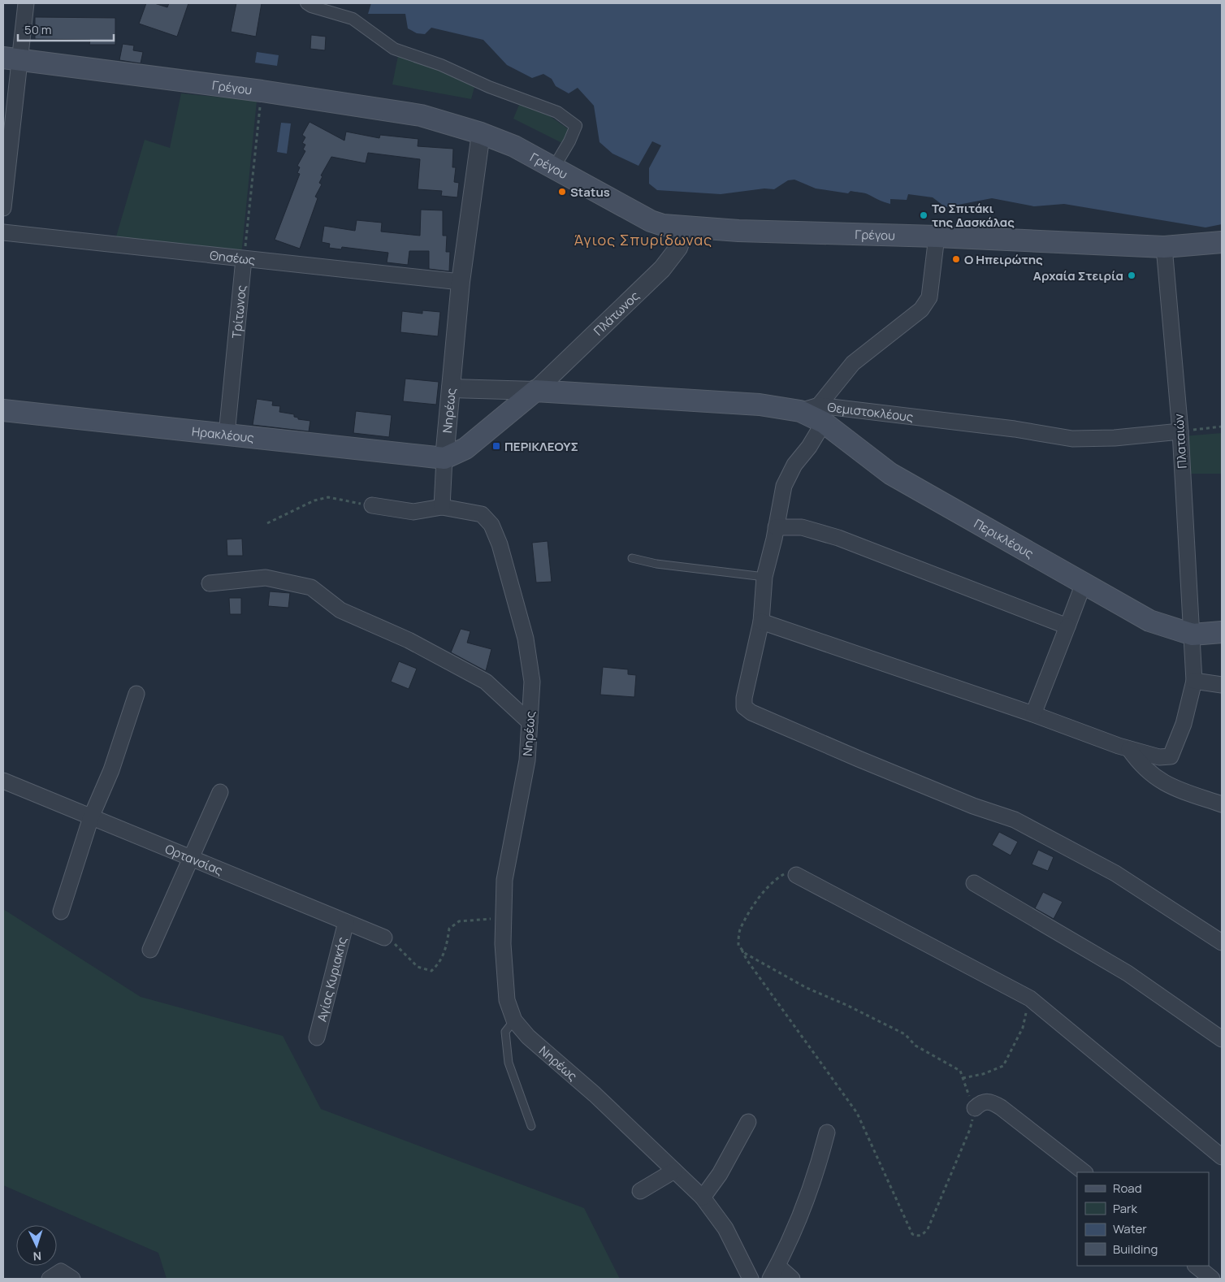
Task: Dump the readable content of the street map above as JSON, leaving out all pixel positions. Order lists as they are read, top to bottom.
{
  "streets": {
    "main road": [
      "Γρέγου",
      "Θεμιστοκλέους",
      "Ηρακλέους",
      "Περικλέους"
    ],
    "street": [
      "Θησέως",
      "Τρίτωνος",
      "Πλάτωνος",
      "Νηρέως",
      "Πλαταιών",
      "Ορτανσίας",
      "Αγίας Κυριακής"
    ]
  },
  "crossings": [
    ["Γρέγου", "Πλάτωνος"],
    ["Γρέγου", "Νηρέως"],
    ["Γρέγου", "Πλαταιών"],
    ["Θησέως", "Τρίτωνος"],
    ["Θησέως", "Νηρέως"],
    ["Τρίτωνος", "Ηρακλέους"],
    ["Πλάτωνος", "Θεμιστοκλέους"],
    ["Νηρέως", "Ηρακλέους"],
    ["Θεμιστοκλέους", "Πλαταιών"],
    ["Θεμιστοκλέους", "Περικλέους"],
    ["Πλαταιών", "Περικλέους"],
    ["Ορτανσίας", "Αγίας Κυριακής"]
  ],
  "districts": ["Άγιος Σπυρίδωνας"],
  "places": {
    "other": [
      "Status",
      "Το Σπιτάκι της Δασκάλας",
      "Ο Ηπειρώτης",
      "Αρχαία Στειρία"
    ],
    "transit": ["ΠΕΡΙΚΛΕΟΥΣ"]
  },
  "legend": [
    "Road",
    "Park",
    "Water",
    "Building"
  ],
  "scale_bar": "50 m",
  "north": "bottom"
}
